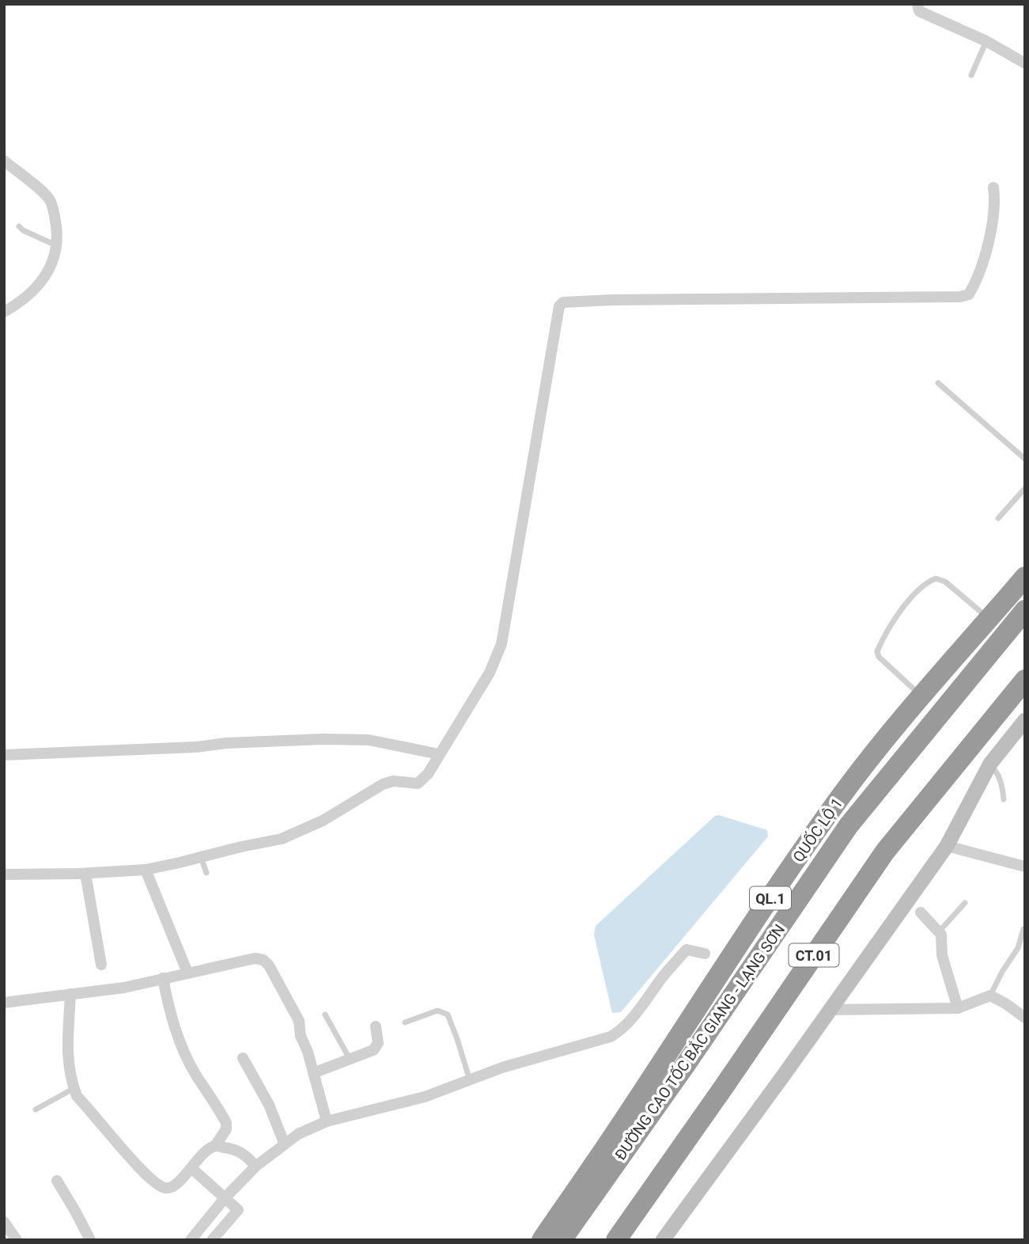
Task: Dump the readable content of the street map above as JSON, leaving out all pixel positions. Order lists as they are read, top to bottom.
{
  "streets": {
    "highway": [
      "QUỐC LỘ 1",
      "QL.1",
      "CT.01",
      "ĐƯỜNG CAO TỐC BẮC GIANG - LẠNG SƠN"
    ]
  }
}
